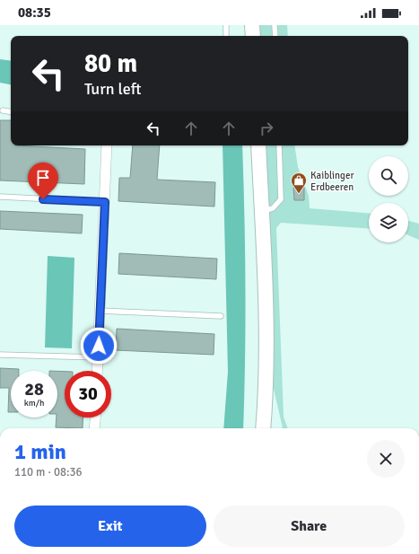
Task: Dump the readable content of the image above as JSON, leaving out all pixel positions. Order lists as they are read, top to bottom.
{
  "places": {
    "shop": ["Kaiblinger Erdbeeren"]
  },
  "page": {
    "status": "08:35",
    "turn": ["80 m", "Turn left"],
    "speed": "28 km/h",
    "limit": "30",
    "heading": ["1 min", "110 m · 08:36"],
    "buttons": ["Exit", "Share"]
  }
}
